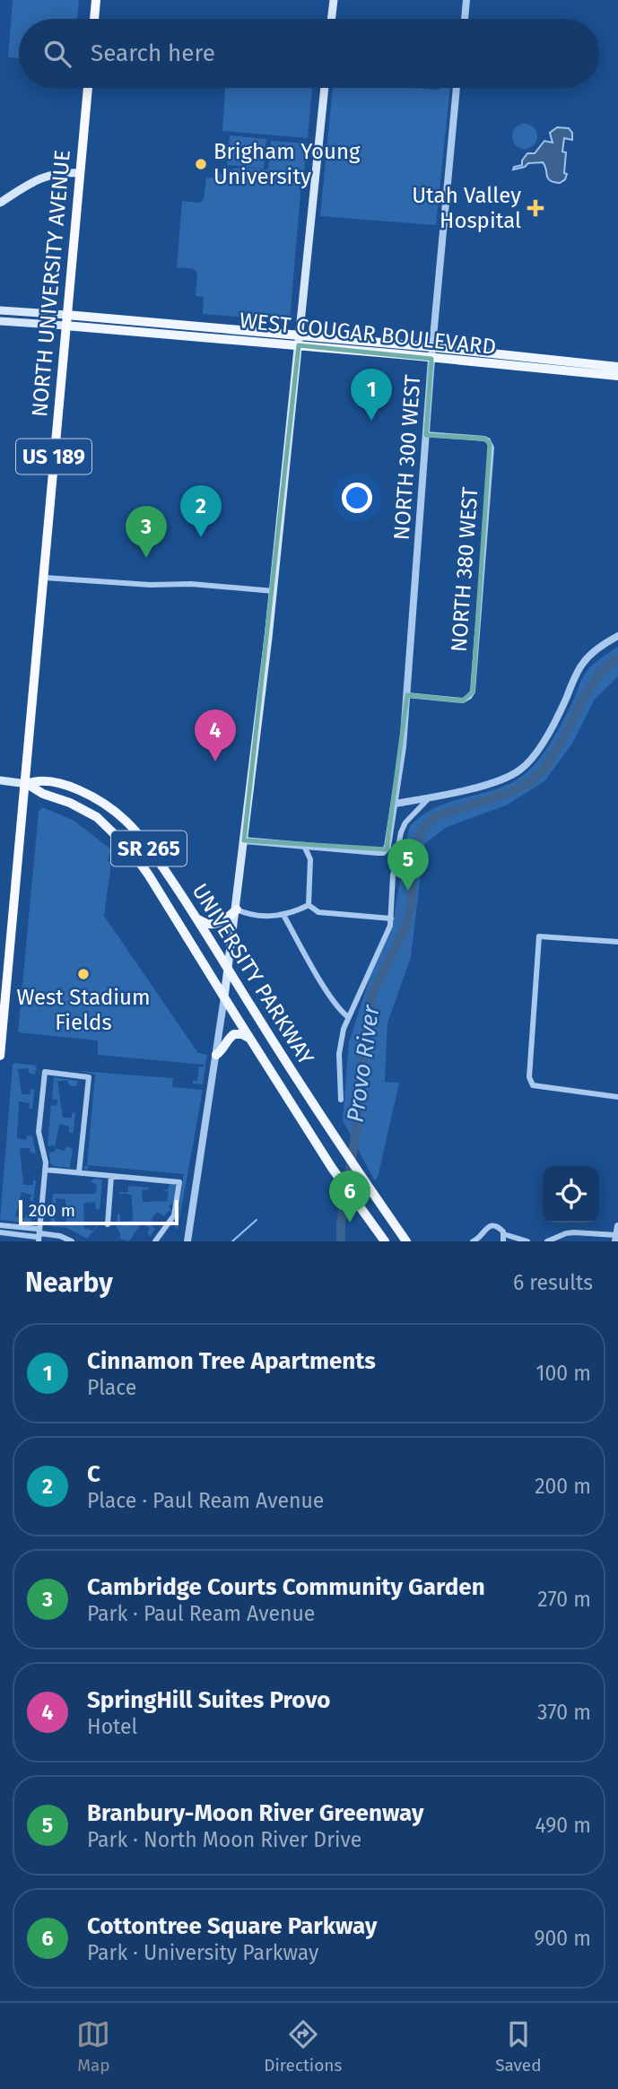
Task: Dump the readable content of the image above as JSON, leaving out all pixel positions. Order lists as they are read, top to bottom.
{
  "streets": {
    "highway": ["NORTH UNIVERSITY AVENUE", "US 189"],
    "main road": ["WEST COUGAR BOULEVARD", "SR 265", "UNIVERSITY PARKWAY"],
    "street": ["NORTH 300 WEST", "NORTH 380 WEST"]
  },
  "crossings": [
    ["NORTH UNIVERSITY AVENUE", "WEST COUGAR BOULEVARD"],
    ["NORTH UNIVERSITY AVENUE", "UNIVERSITY PARKWAY"],
    ["WEST COUGAR BOULEVARD", "NORTH 300 WEST"],
    ["NORTH 300 WEST", "NORTH 380 WEST"]
  ],
  "water": ["Provo River"],
  "places": {
    "other": ["Brigham Young University", "West Stadium Fields"],
    "health": ["Utah Valley Hospital"]
  },
  "scale_bar": "200 m",
  "page": {
    "search": "Search here",
    "pins": [
      "1",
      "2",
      "3",
      "4",
      "5",
      "6"
    ],
    "scale": "200 m",
    "heading": ["Nearby", "6 results"],
    "list": [
      {
        "mark": "1",
        "name": "Cinnamon Tree Apartments",
        "note": "Place",
        "value": "100 m"
      },
      {
        "mark": "2",
        "name": "C",
        "note": "Place · Paul Ream Avenue",
        "value": "200 m"
      },
      {
        "mark": "3",
        "name": "Cambridge Courts Community Garden",
        "note": "Park · Paul Ream Avenue",
        "value": "270 m"
      },
      {
        "mark": "4",
        "name": "SpringHill Suites Provo",
        "note": "Hotel",
        "value": "370 m"
      },
      {
        "mark": "5",
        "name": "Branbury-Moon River Greenway",
        "note": "Park · North Moon River Drive",
        "value": "490 m"
      },
      {
        "mark": "6",
        "name": "Cottontree Square Parkway",
        "note": "Park · University Parkway",
        "value": "900 m"
      }
    ],
    "nav": ["Map", "Directions", "Saved"]
  }
}
